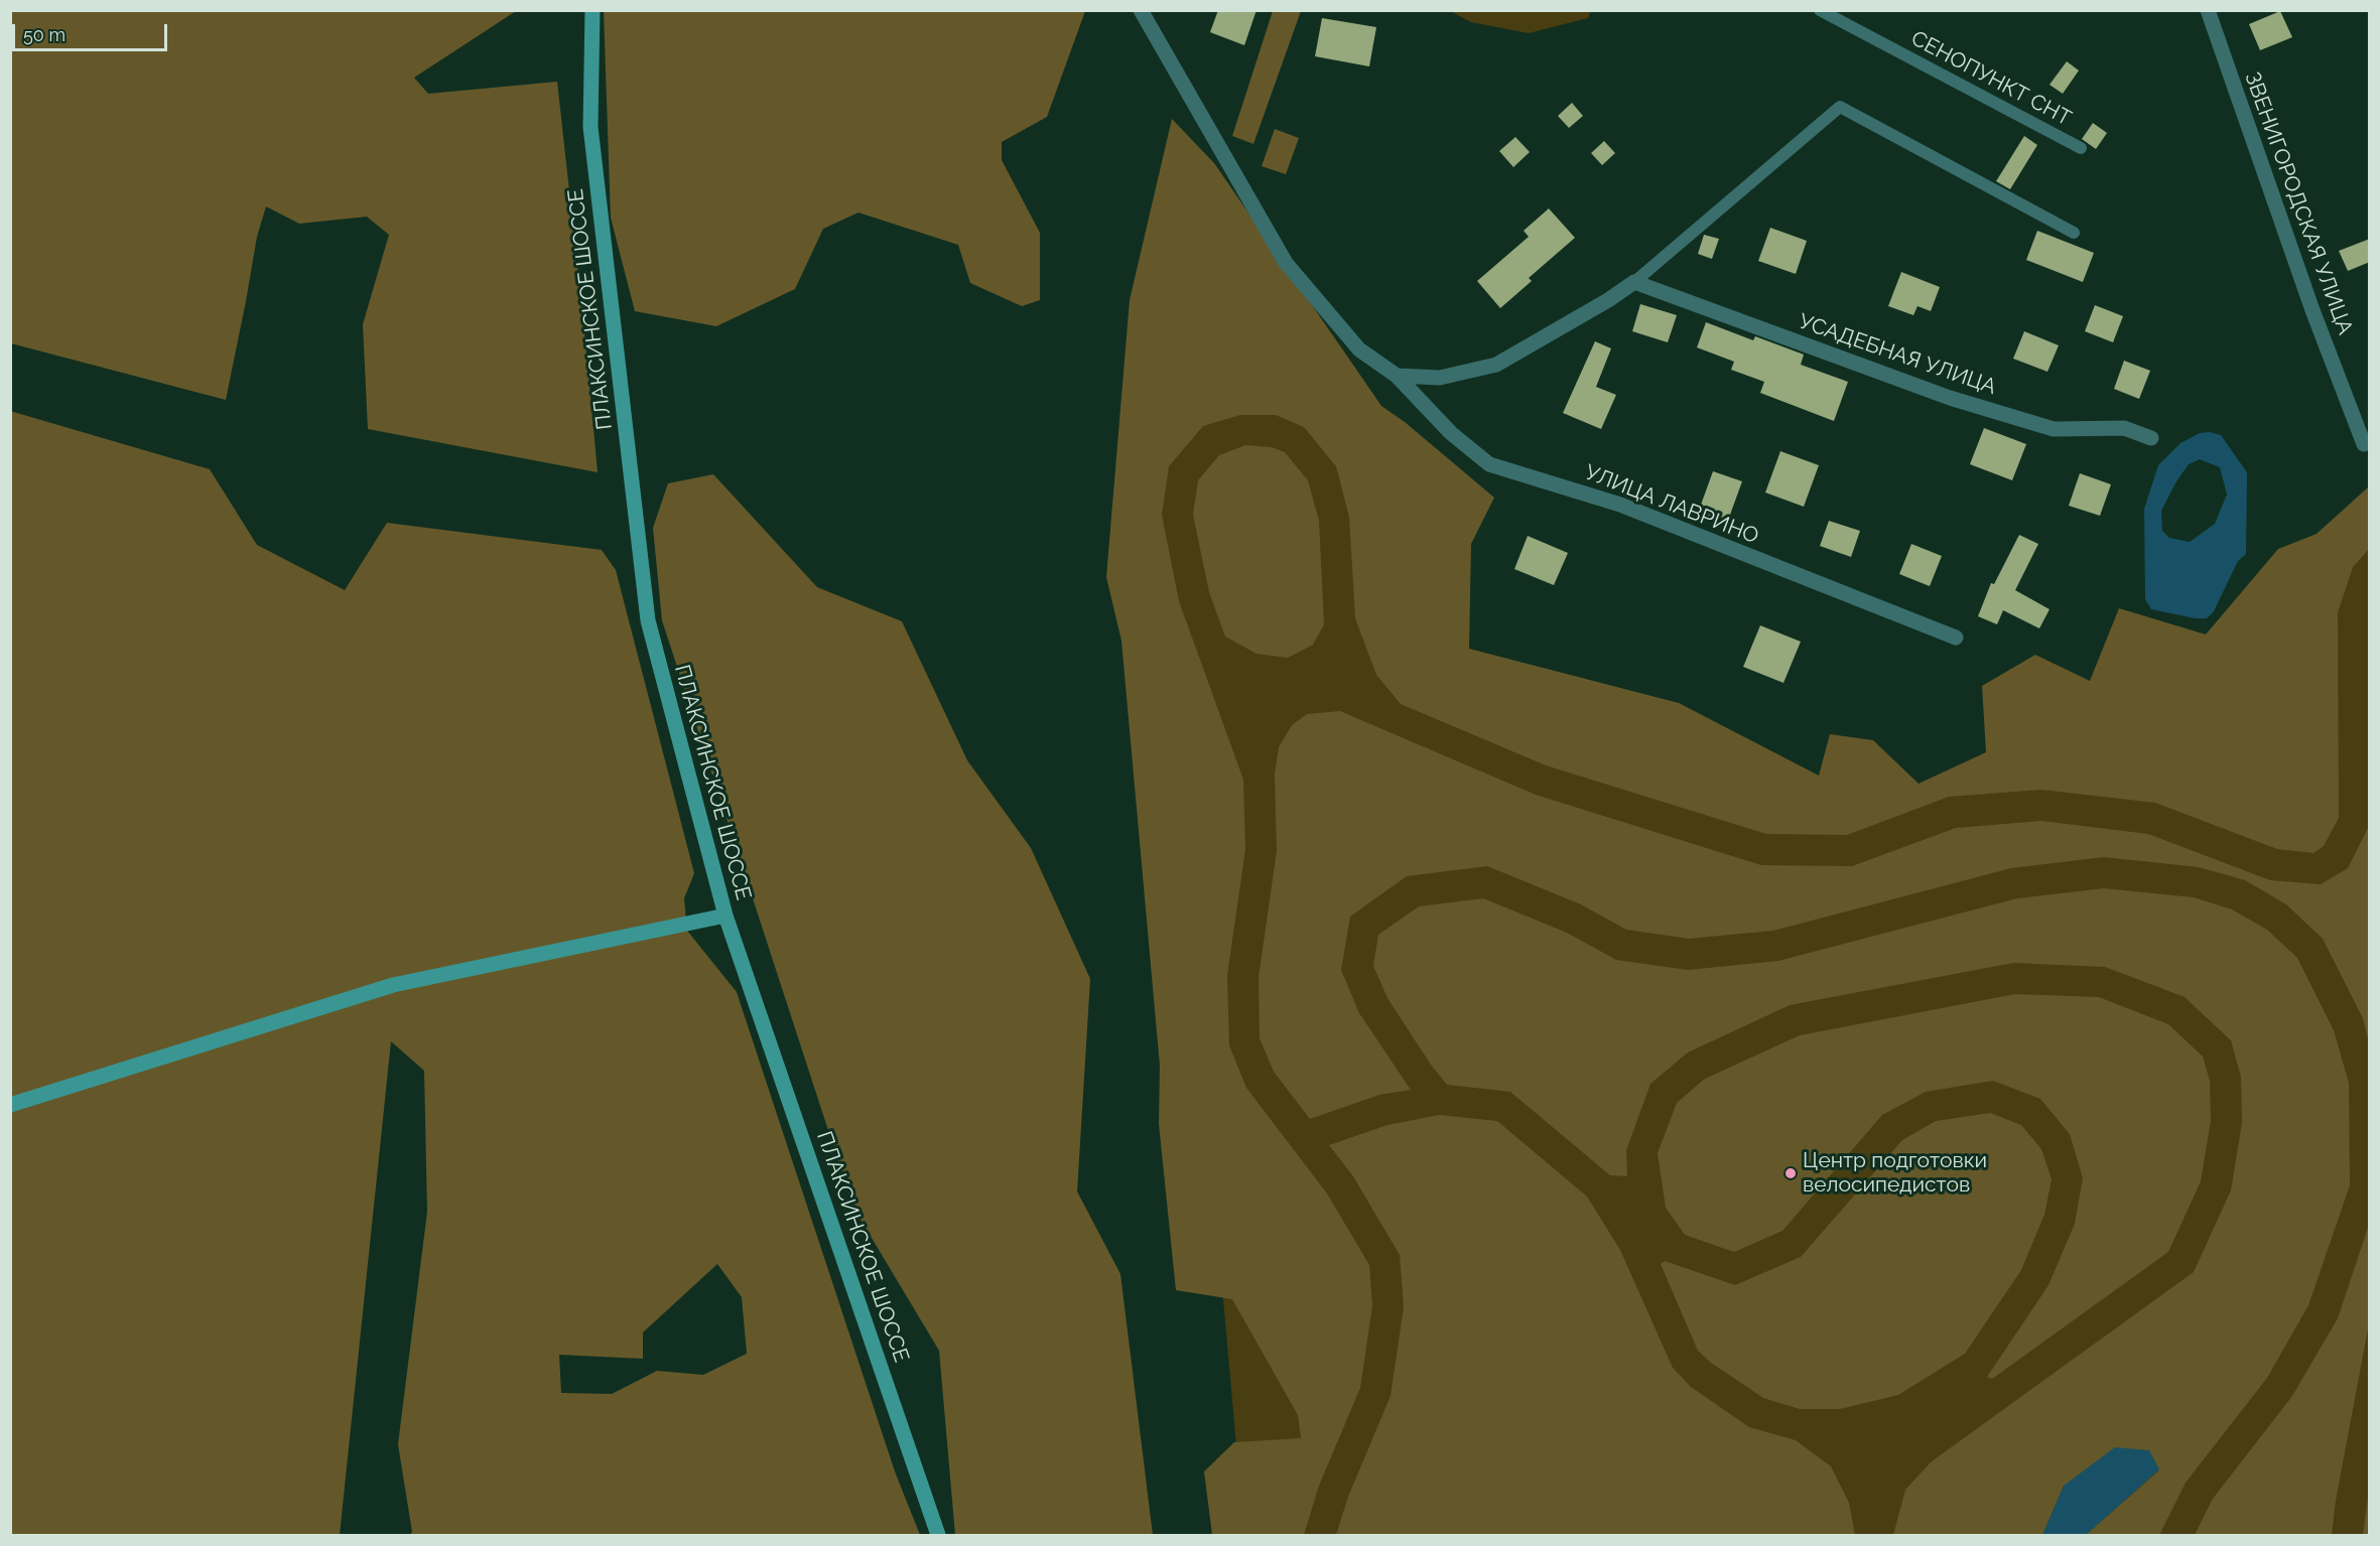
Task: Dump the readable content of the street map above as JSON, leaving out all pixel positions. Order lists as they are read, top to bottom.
{
  "streets": {
    "main road": ["ПЛАКСИНСКОЕ ШОССЕ"],
    "street": ["ЗВЕНИГОРОДСКАЯ УЛИЦА", "УСАДЕБНАЯ УЛИЦА", "УЛИЦА ЛАВРИНО"],
    "lane": ["СЕНОПУНКТ СНТ"]
  },
  "places": ["Центр подготовки велосипедистов"],
  "scale_bar": "50 m"
}
